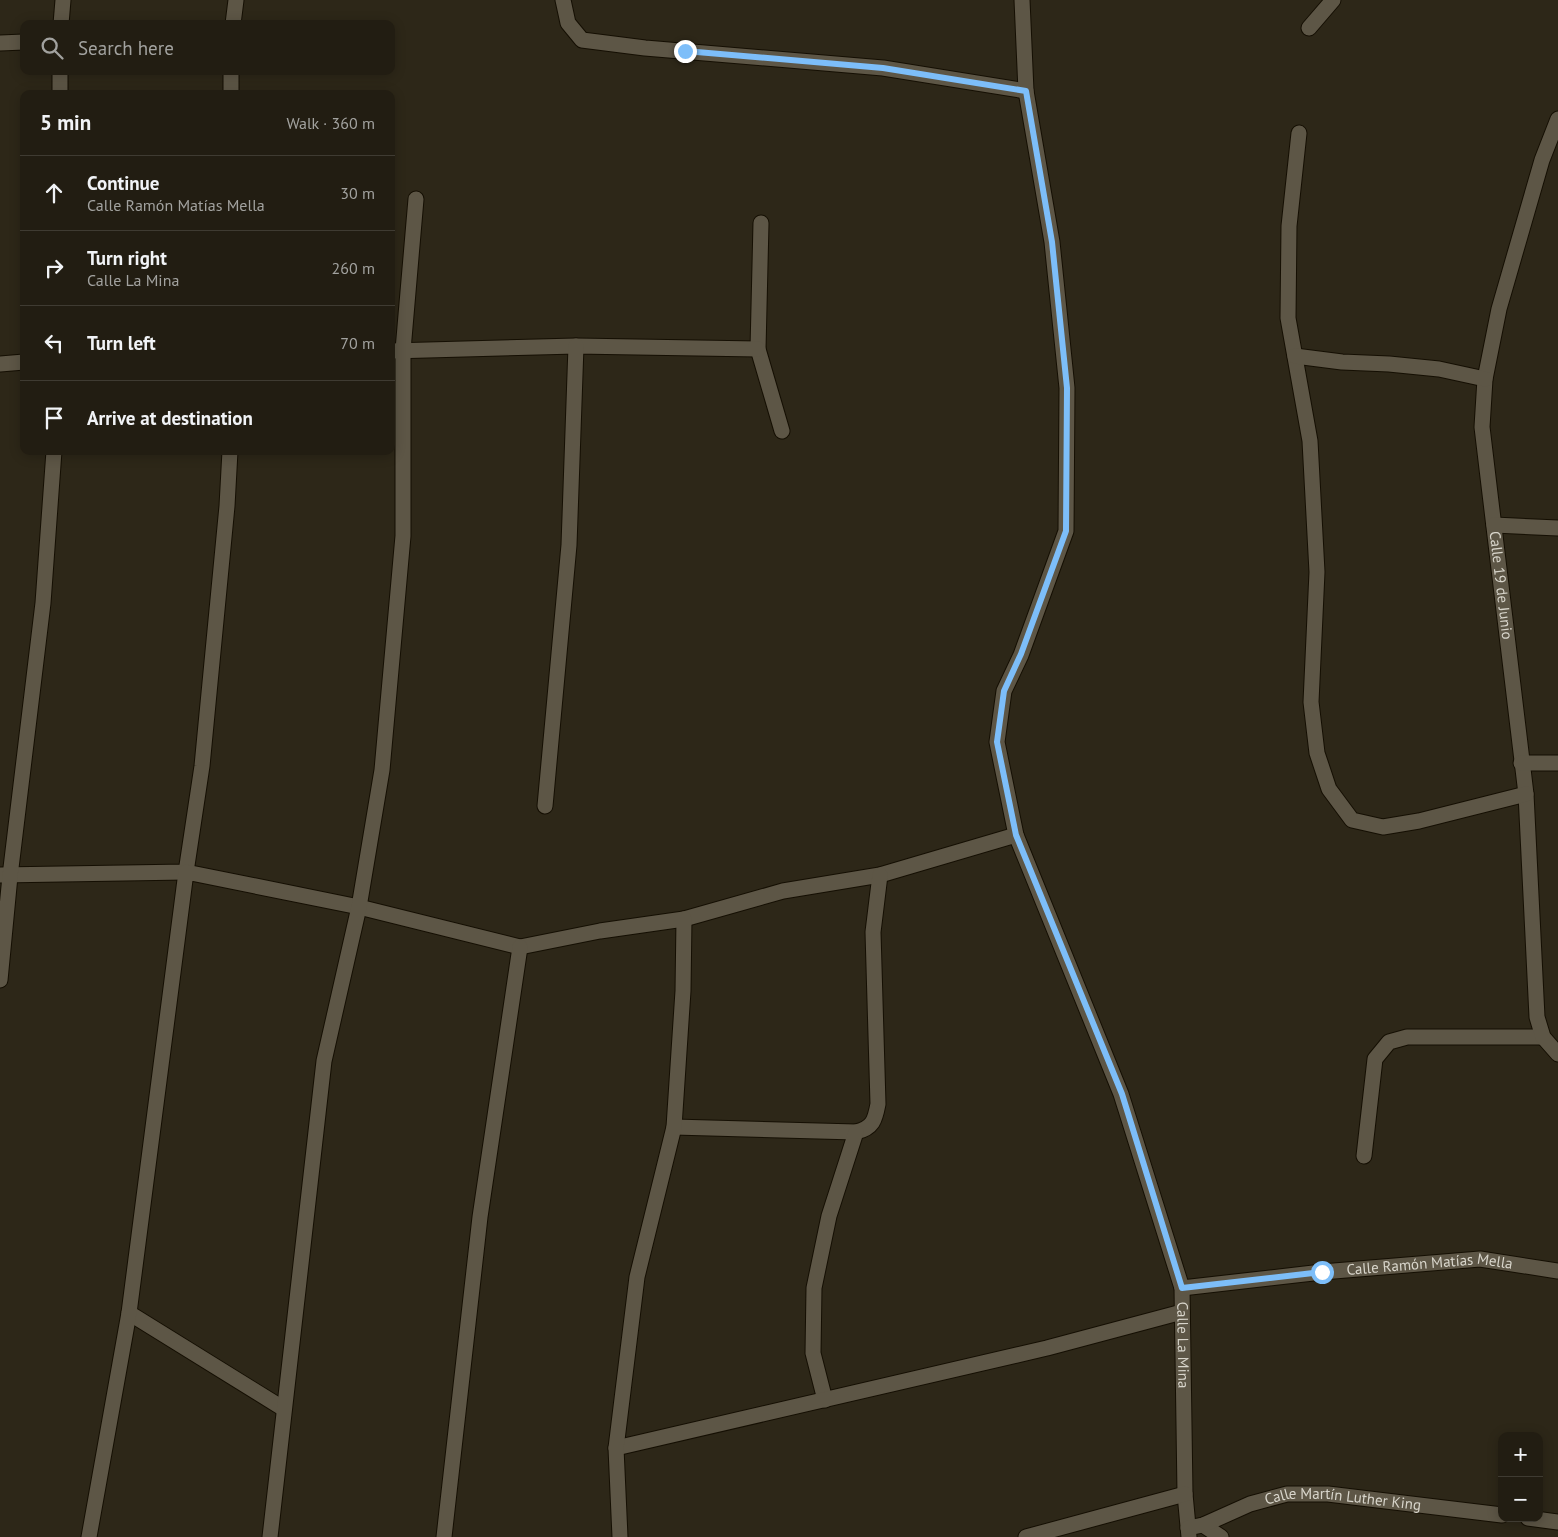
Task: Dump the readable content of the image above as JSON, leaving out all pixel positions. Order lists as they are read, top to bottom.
{
  "streets": {
    "street": [
      "Calle 19 de Junio",
      "Calle Ramón Matías Mella",
      "Calle La Mina",
      "Calle Martín Luther King"
    ]
  },
  "crossings": [
    ["Calle Ramón Matías Mella", "Calle La Mina"],
    ["Calle La Mina", "Calle Martín Luther King"]
  ],
  "page": {
    "search": "Search here",
    "heading": ["5 min", "Walk · 360 m"],
    "list": [
      ["Continue", "Calle Ramón Matías Mella", "30 m"],
      ["Turn right", "Calle La Mina", "260 m"],
      ["Turn left", "70 m"],
      "Arrive at destination"
    ],
    "map_buttons": ["+", "−"]
  }
}
